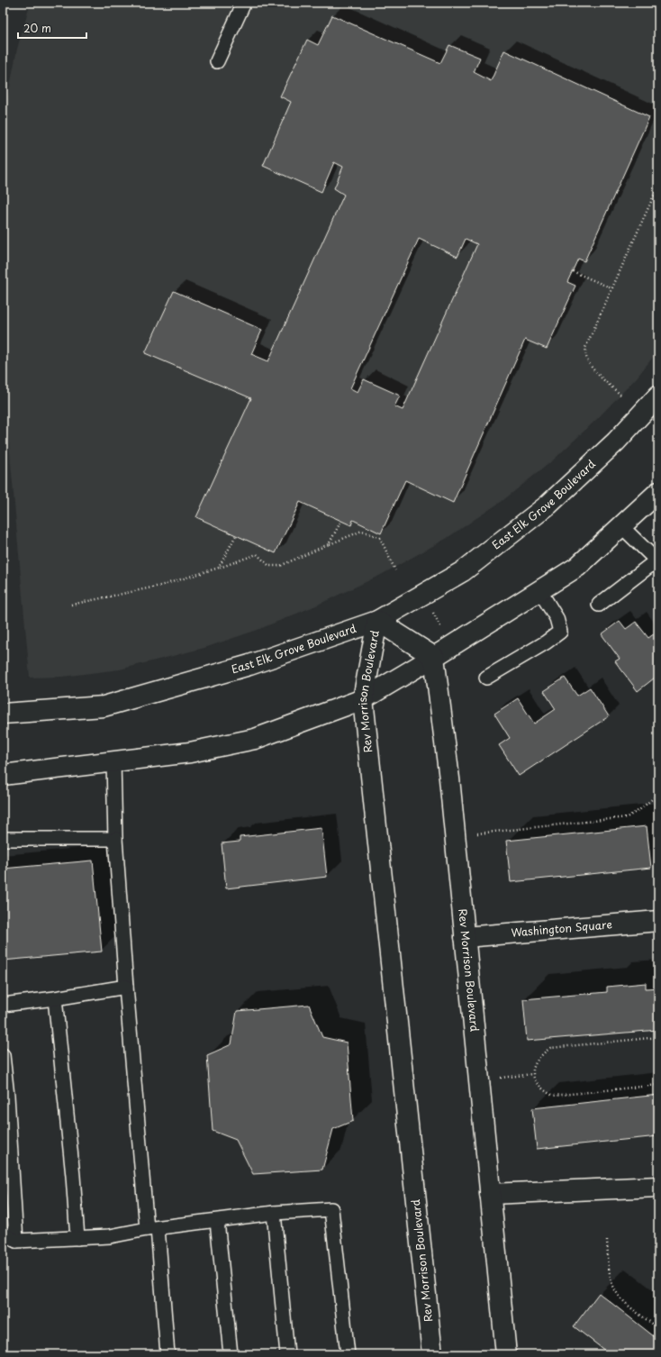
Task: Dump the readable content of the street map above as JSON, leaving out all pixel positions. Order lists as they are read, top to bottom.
{
  "streets": {
    "street": ["East Elk Grove Boulevard", "Rev Morrison Boulevard", "Washington Square"]
  },
  "crossings": [
    ["East Elk Grove Boulevard", "Rev Morrison Boulevard"],
    ["Rev Morrison Boulevard", "Washington Square"]
  ],
  "scale_bar": "20 m"
}
